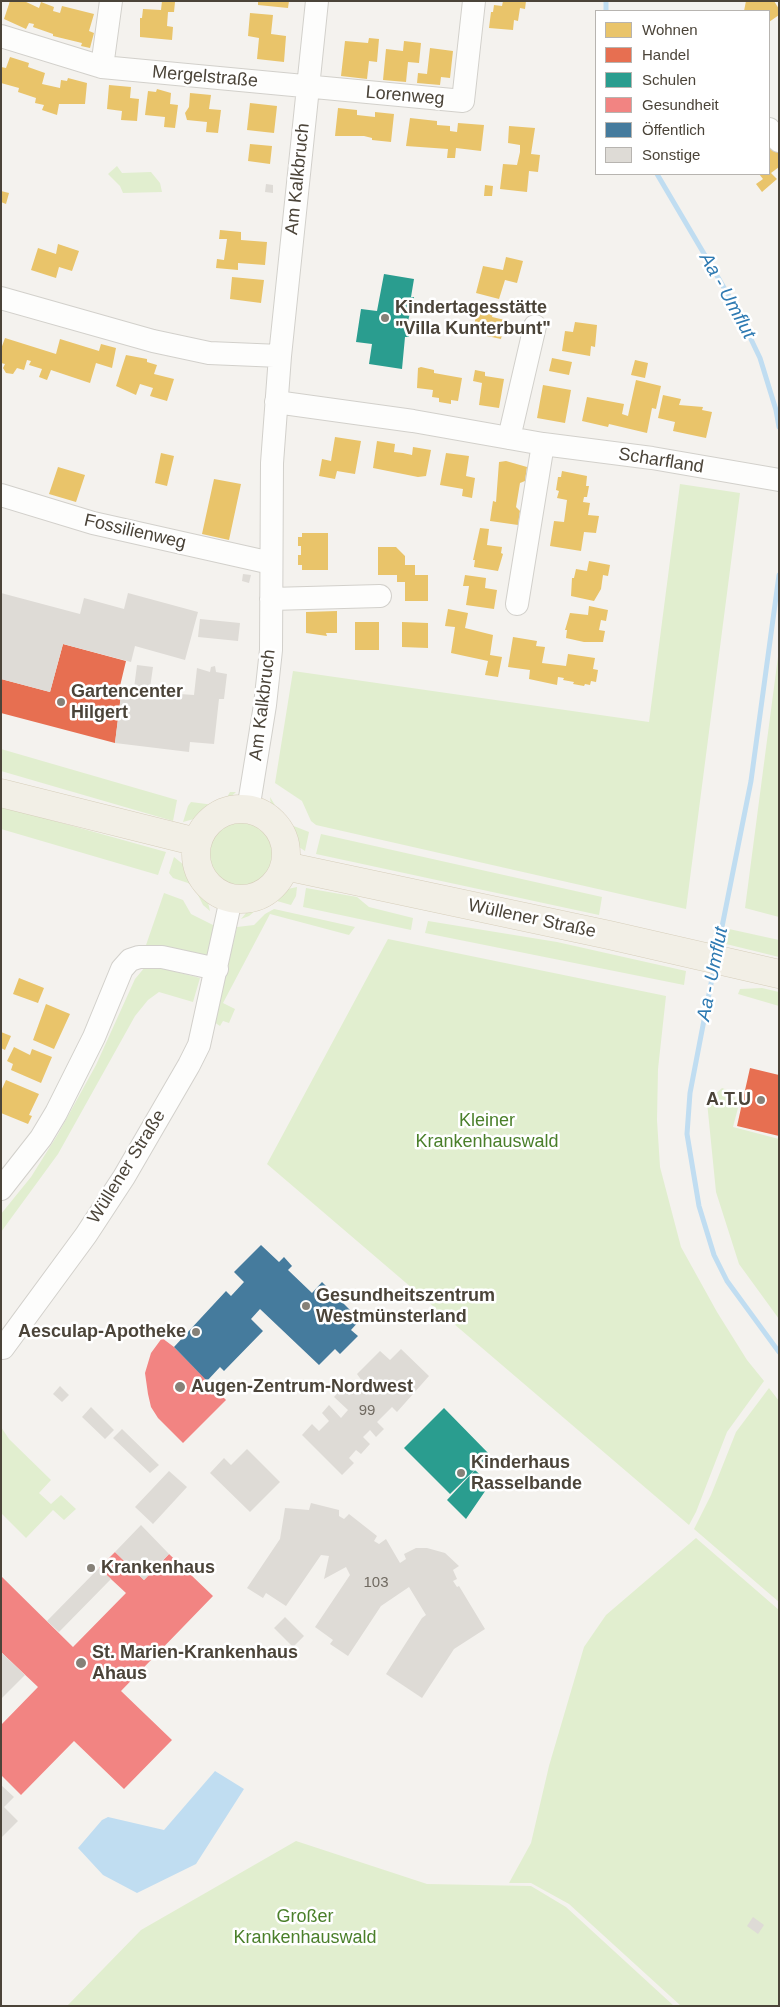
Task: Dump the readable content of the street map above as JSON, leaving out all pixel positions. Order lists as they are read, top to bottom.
{
  "streets": {
    "main road": ["Wüllener Straße"],
    "street": [
      "Mergelstraße",
      "Lorenweg",
      "Am Kalkbruch",
      "Scharfland",
      "Fossilienweg"
    ]
  },
  "crossings": [
    ["Mergelstraße", "Lorenweg"],
    ["Mergelstraße", "Am Kalkbruch"],
    ["Lorenweg", "Am Kalkbruch"],
    ["Am Kalkbruch", "Scharfland"],
    ["Am Kalkbruch", "Fossilienweg"],
    ["Am Kalkbruch", "Wüllener Straße"]
  ],
  "water": ["Aa - Umflut"],
  "parks": ["Kleiner Krankenhauswald", "Großer Krankenhauswald"],
  "places": [
    "Kindertagesstätte \"Villa Kunterbunt\"",
    "Gartencenter Hilgert",
    "A.T.U",
    "Gesundheitszentrum Westmünsterland",
    "Aesculap-Apotheke",
    "Augen-Zentrum-Nordwest",
    "Kinderhaus Rasselbande",
    "Krankenhaus",
    "St. Marien-Krankenhaus Ahaus"
  ],
  "house_numbers": ["99", "103"],
  "legend": [
    "Wohnen",
    "Handel",
    "Schulen",
    "Gesundheit",
    "Öffentlich",
    "Sonstige"
  ]
}
